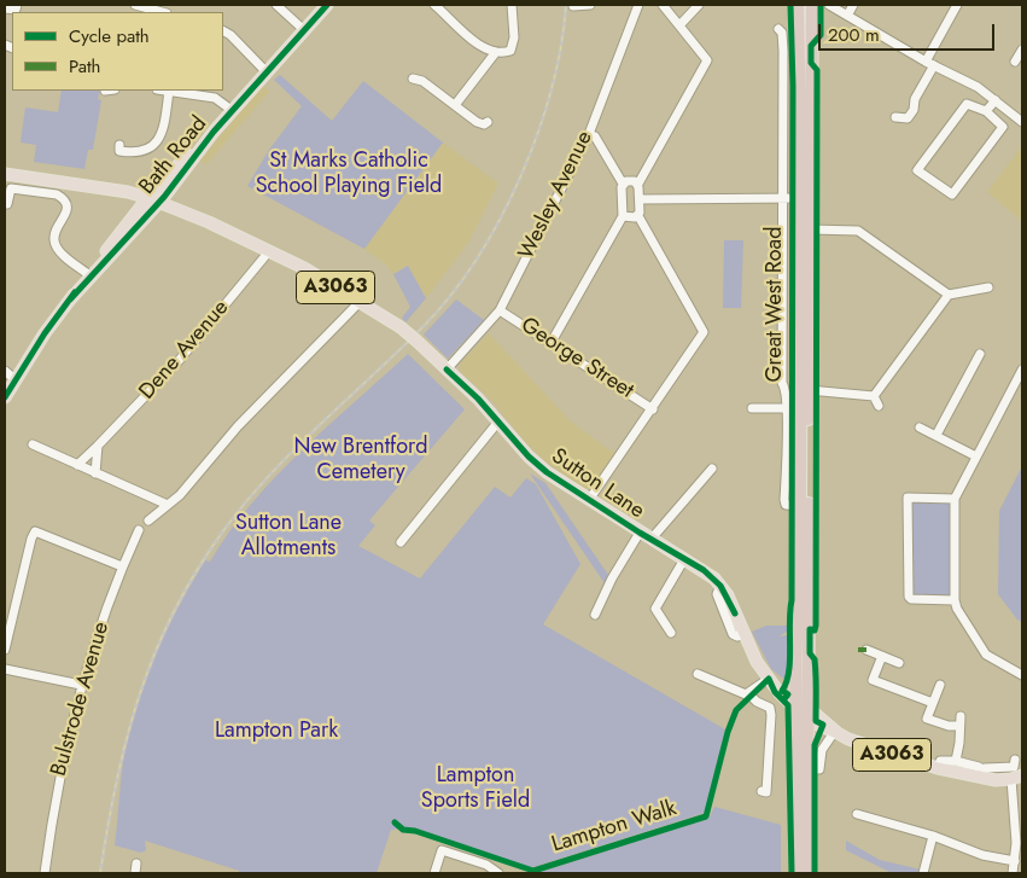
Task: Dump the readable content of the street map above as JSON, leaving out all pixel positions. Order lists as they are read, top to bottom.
{
  "streets": {
    "highway": ["Great West Road"],
    "main road": ["Bath Road", "A3063", "Sutton Lane"],
    "street": [
      "Wesley Avenue",
      "Dene Avenue",
      "George Street",
      "Bulstrode Avenue"
    ],
    "cycle path": ["Lampton Walk"]
  },
  "crossings": [
    ["Bath Road", "A3063"],
    ["Bath Road", "Sutton Lane"],
    ["Wesley Avenue", "George Street"],
    ["Wesley Avenue", "Sutton Lane"],
    ["A3063", "Great West Road"],
    ["A3063", "Sutton Lane"],
    ["Great West Road", "Sutton Lane"],
    ["Dene Avenue", "Sutton Lane"]
  ],
  "parks": [
    "St Marks Catholic School Playing Field",
    "New Brentford Cemetery",
    "Sutton Lane Allotments",
    "Lampton Park",
    "Lampton Sports Field"
  ],
  "legend": ["Cycle path", "Path"],
  "scale_bar": "200 m"
}
